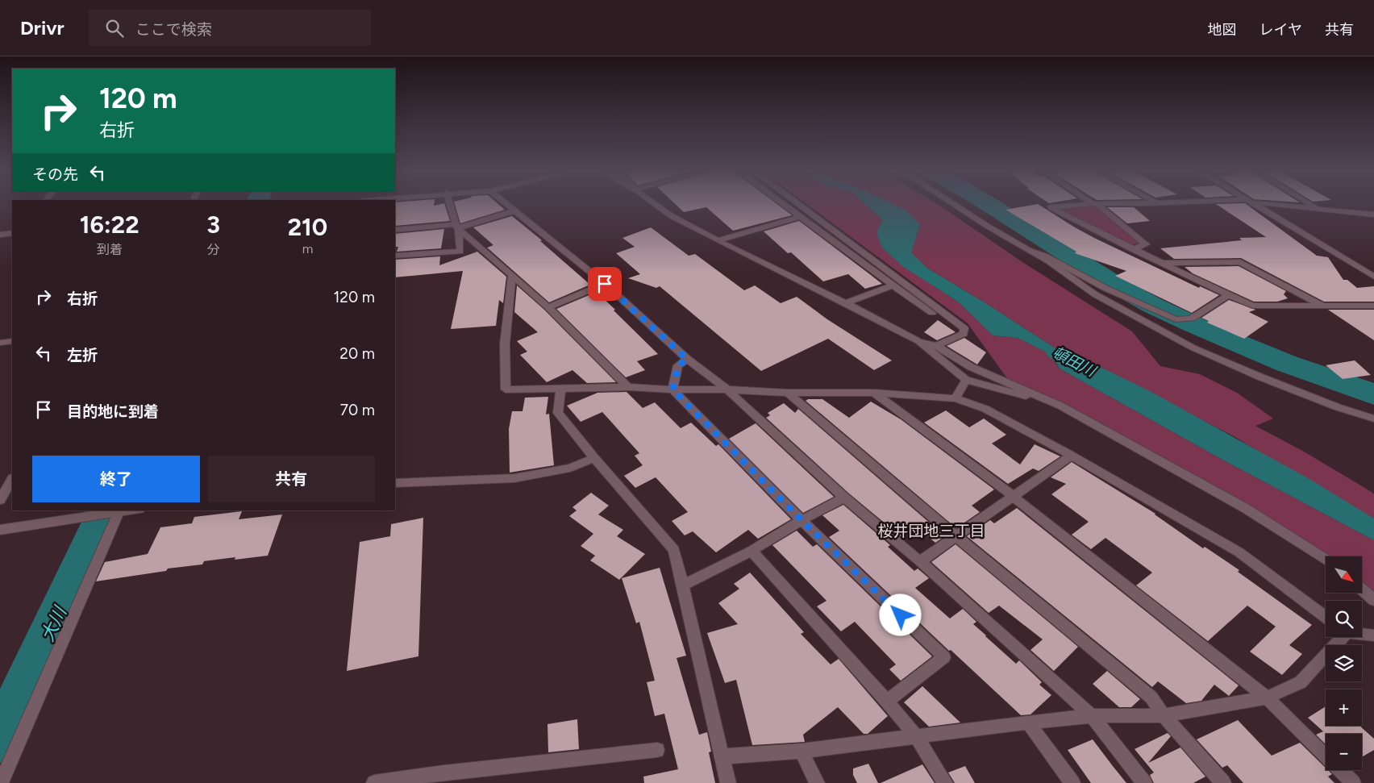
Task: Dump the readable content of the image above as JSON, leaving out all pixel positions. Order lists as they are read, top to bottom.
{
  "districts": ["桜井団地三丁目"],
  "water": ["頓田川", "大川"],
  "north": "bottom right",
  "page": {
    "header": "Drivr",
    "search": "ここで検索",
    "nav": ["地図", "レイヤ", "共有"],
    "turn": ["120 m", "右折"],
    "then": "その先",
    "eta": [
      "16:22",
      "到着",
      "3",
      "分",
      "210",
      "m"
    ],
    "list": [
      {
        "name": "右折",
        "value": "120 m"
      },
      {
        "name": "左折",
        "value": "20 m"
      },
      {
        "name": "目的地に到着",
        "value": "70 m"
      }
    ],
    "buttons": ["終了", "共有"],
    "map_buttons": ["+", "−"]
  }
}
